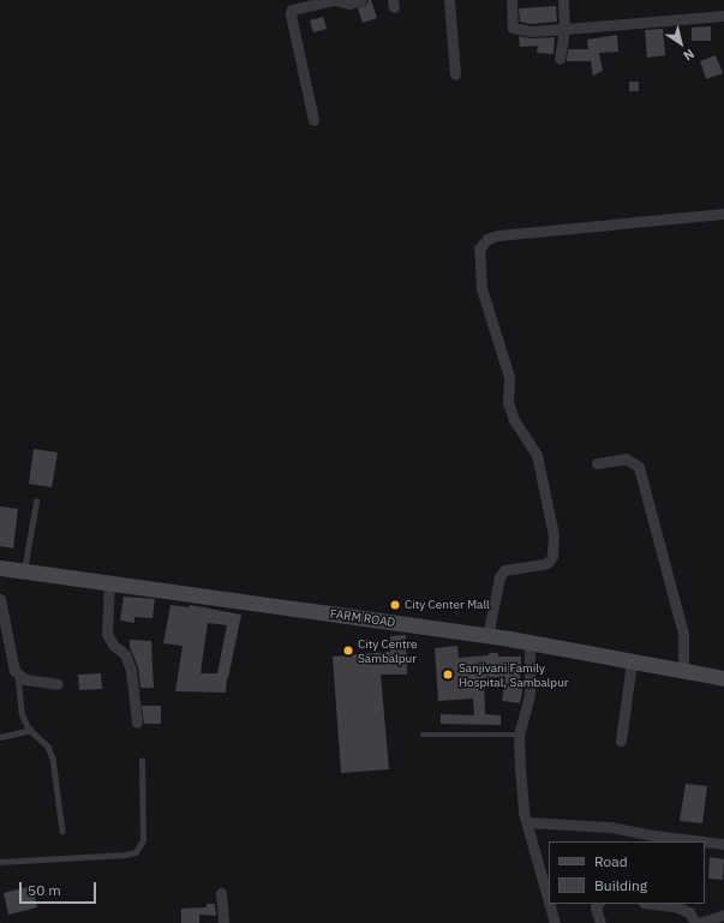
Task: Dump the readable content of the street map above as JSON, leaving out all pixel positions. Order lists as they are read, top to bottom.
{
  "streets": {
    "main road": ["FARM ROAD"]
  },
  "places": ["City Center Mall", "City Centre Sambalpur", "Sanjivani Family Hospital, Sambalpur"],
  "legend": ["Road", "Building"],
  "scale_bar": "50 m",
  "north": "bottom right"
}
